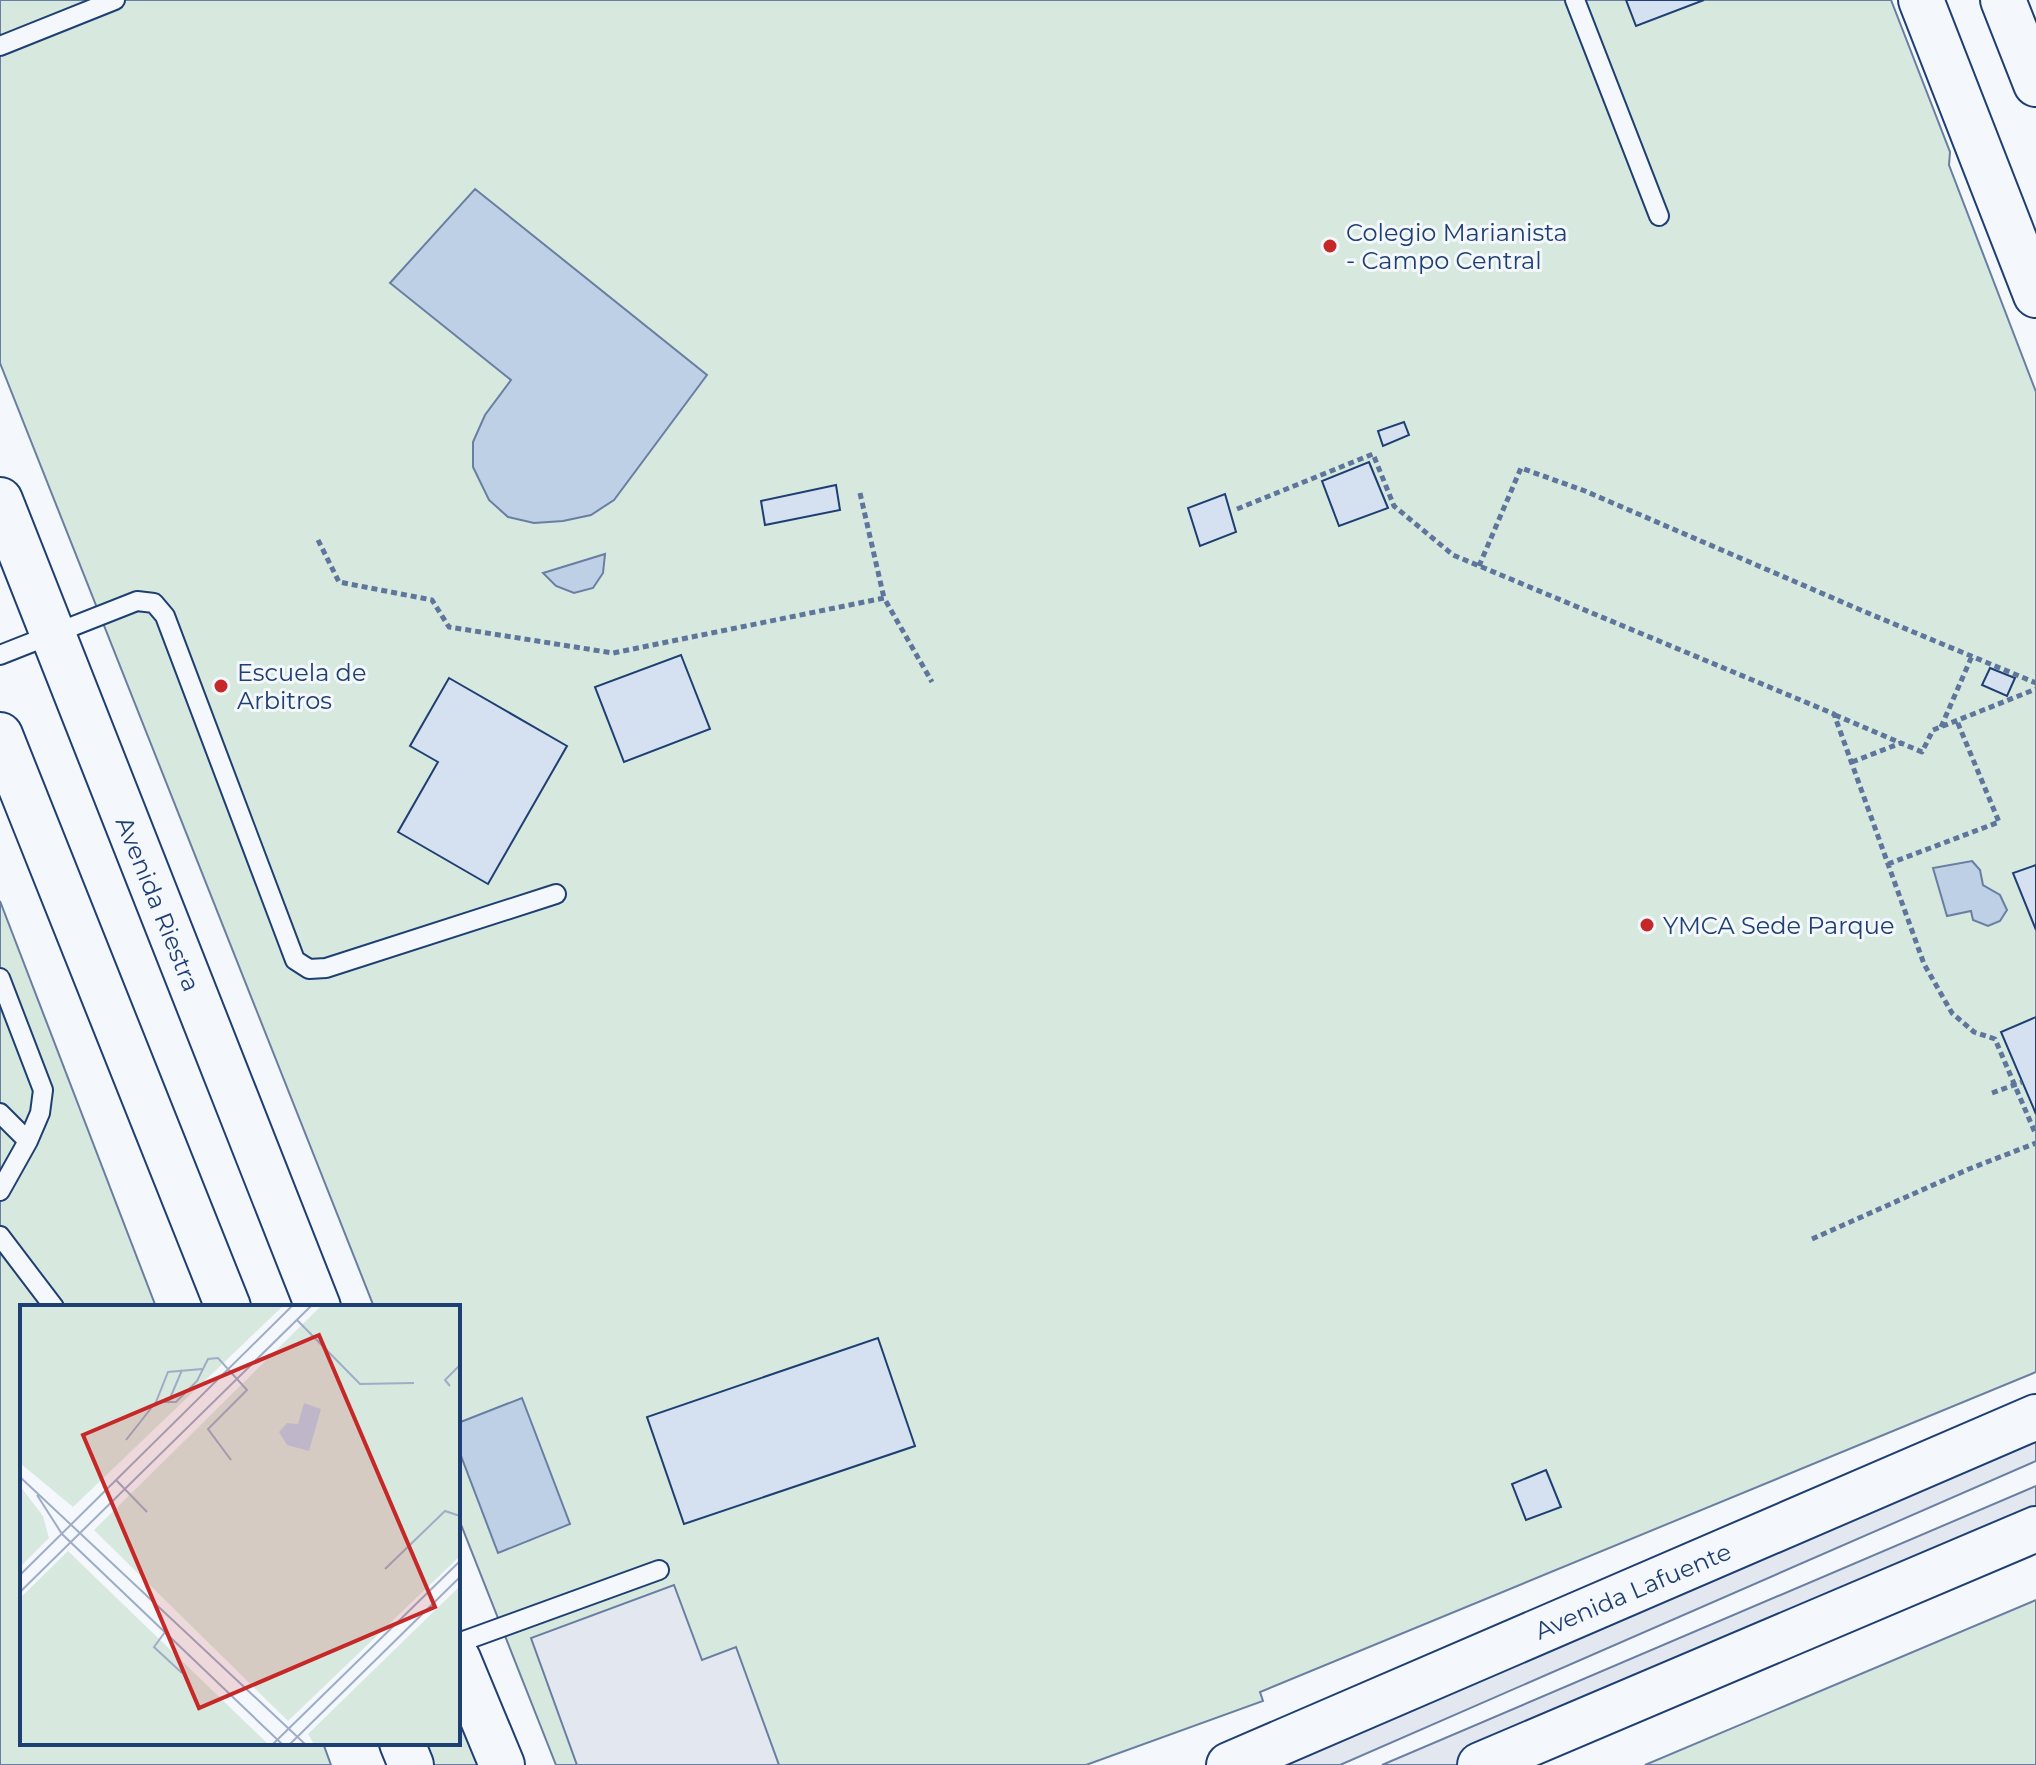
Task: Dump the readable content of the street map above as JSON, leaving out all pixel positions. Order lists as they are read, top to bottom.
{
  "streets": {
    "street": ["Avenida Riestra", "Avenida Lafuente"]
  },
  "places": ["Colegio Marianista - Campo Central", "Escuela de Arbitros", "YMCA Sede Parque"]
}
